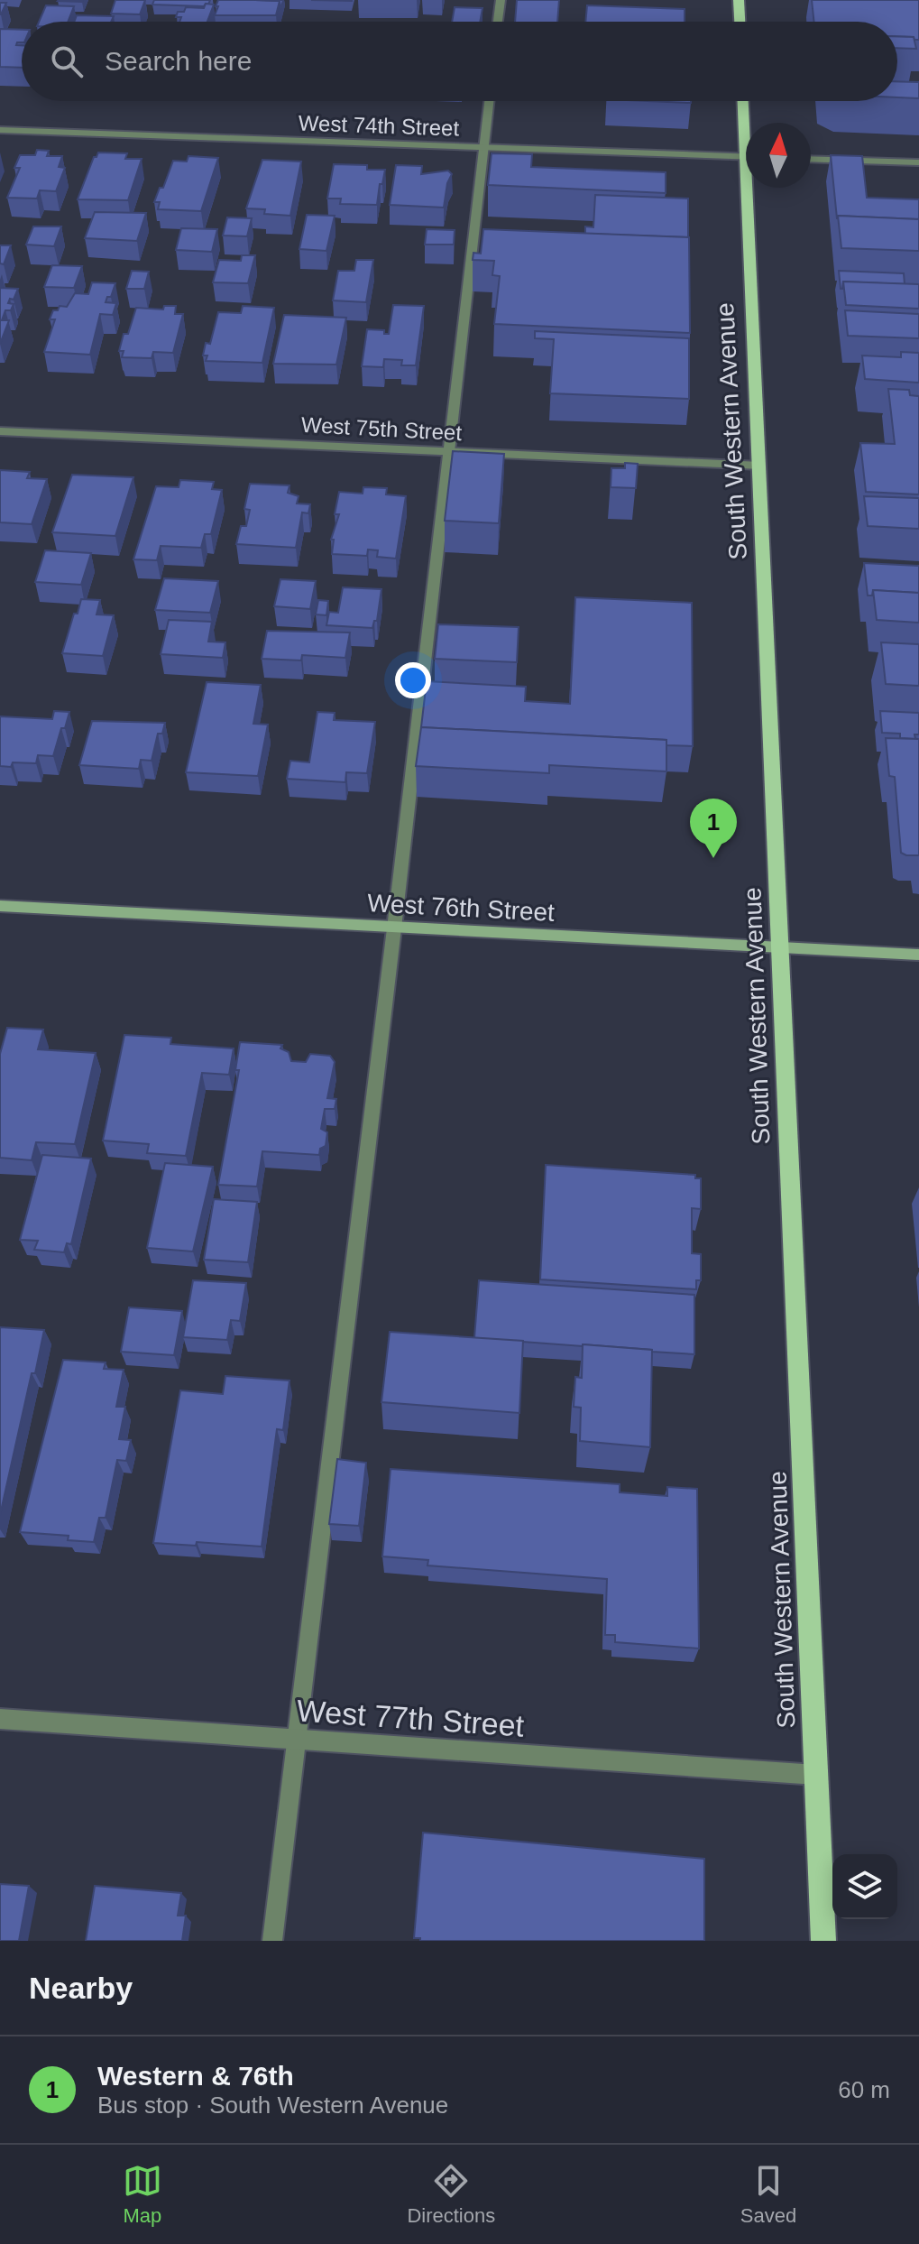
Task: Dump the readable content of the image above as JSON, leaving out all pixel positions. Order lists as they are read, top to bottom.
{
  "streets": {
    "main road": ["South Western Avenue"],
    "street": [
      "West 74th Street",
      "West 75th Street",
      "West 76th Street",
      "West 77th Street"
    ]
  },
  "crossings": [
    ["West 75th Street", "South Western Avenue"],
    ["South Western Avenue", "West 76th Street"],
    ["South Western Avenue", "West 77th Street"]
  ],
  "north": "top",
  "page": {
    "search": "Search here",
    "pins": "1",
    "heading": "Nearby",
    "list": [
      {
        "mark": "1",
        "name": "Western & 76th",
        "note": "Bus stop · South Western Avenue",
        "value": "60 m"
      }
    ],
    "nav": ["Map", "Directions", "Saved"]
  }
}
